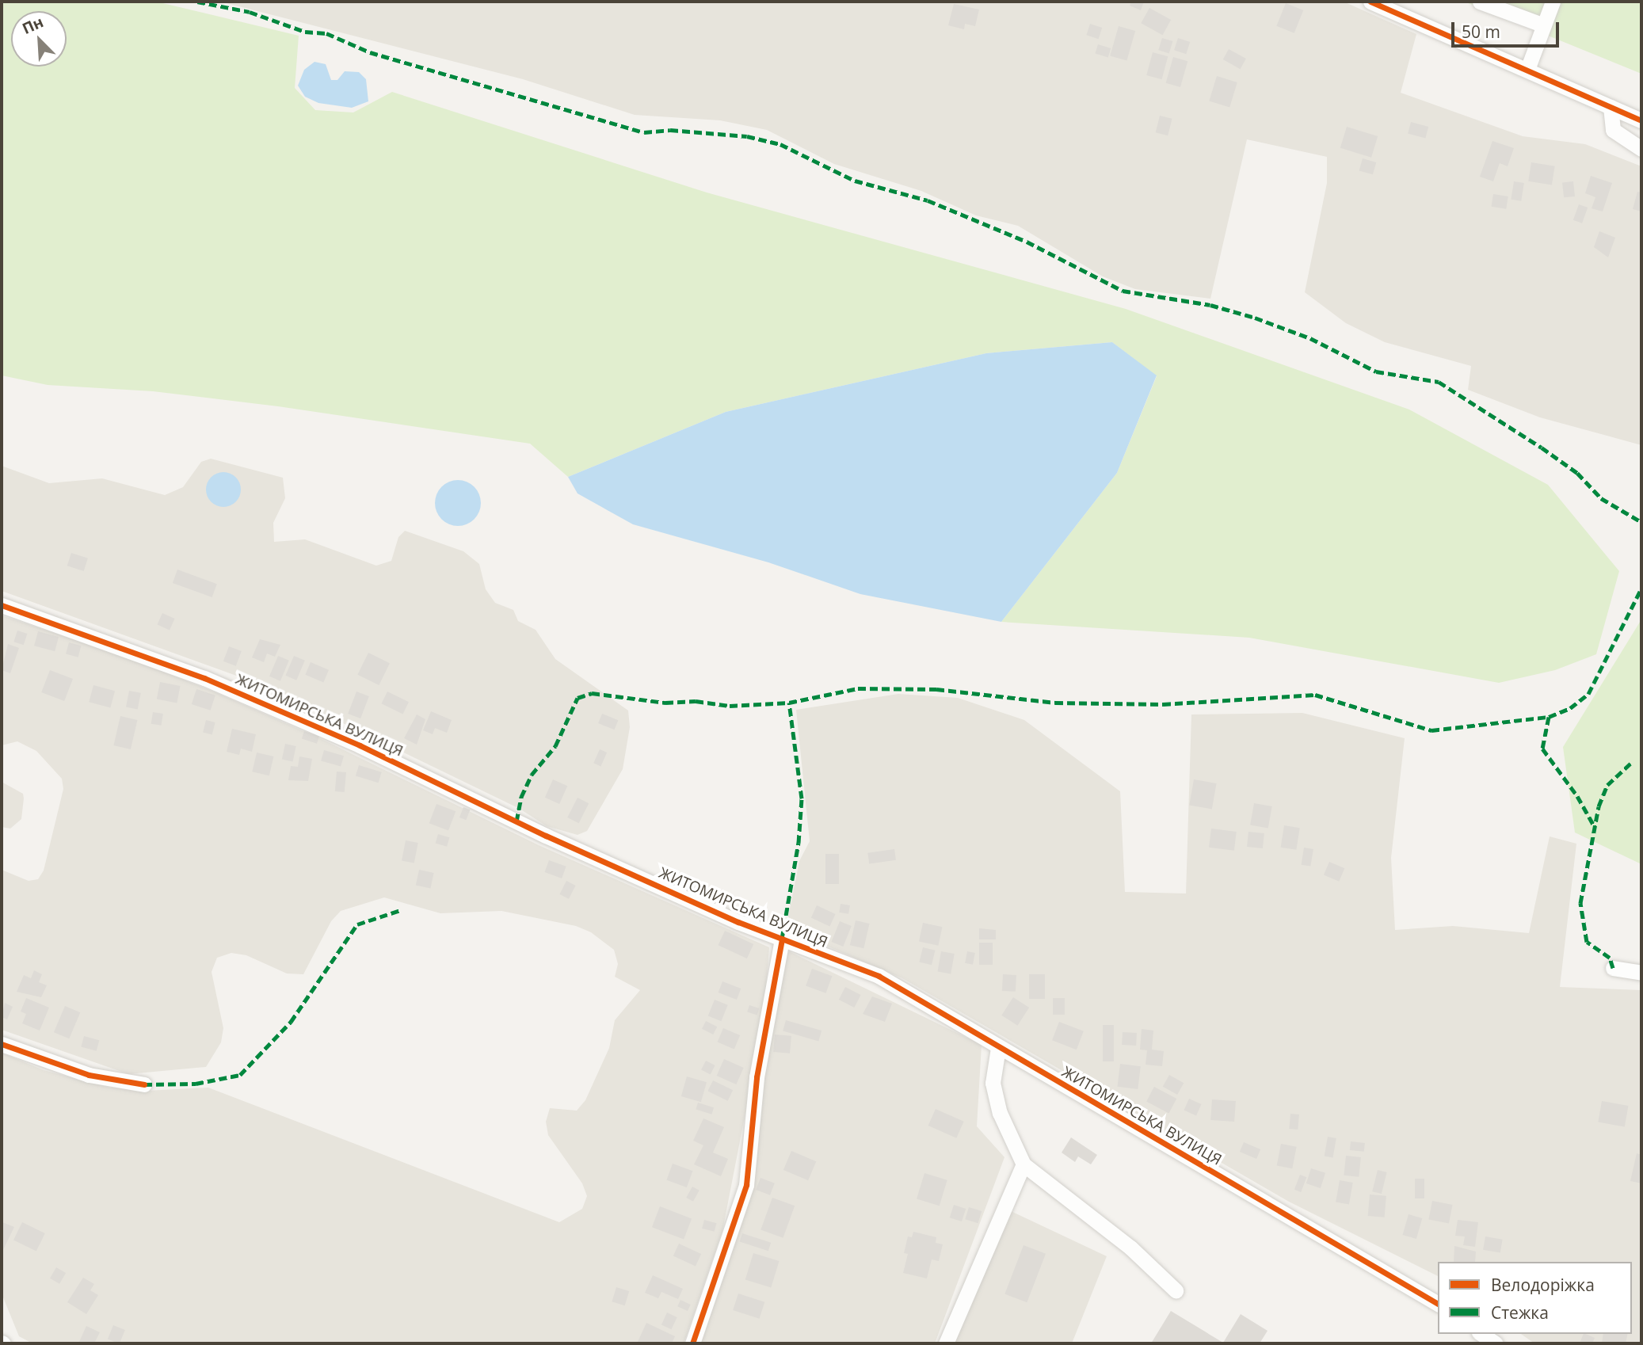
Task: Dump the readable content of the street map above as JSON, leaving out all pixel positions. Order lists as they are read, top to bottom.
{
  "streets": {
    "street": ["ЖИТОМИРСЬКА ВУЛИЦЯ"]
  },
  "legend": ["Велодоріжка", "Стежка"],
  "scale_bar": "50 m",
  "north": "top left"
}
